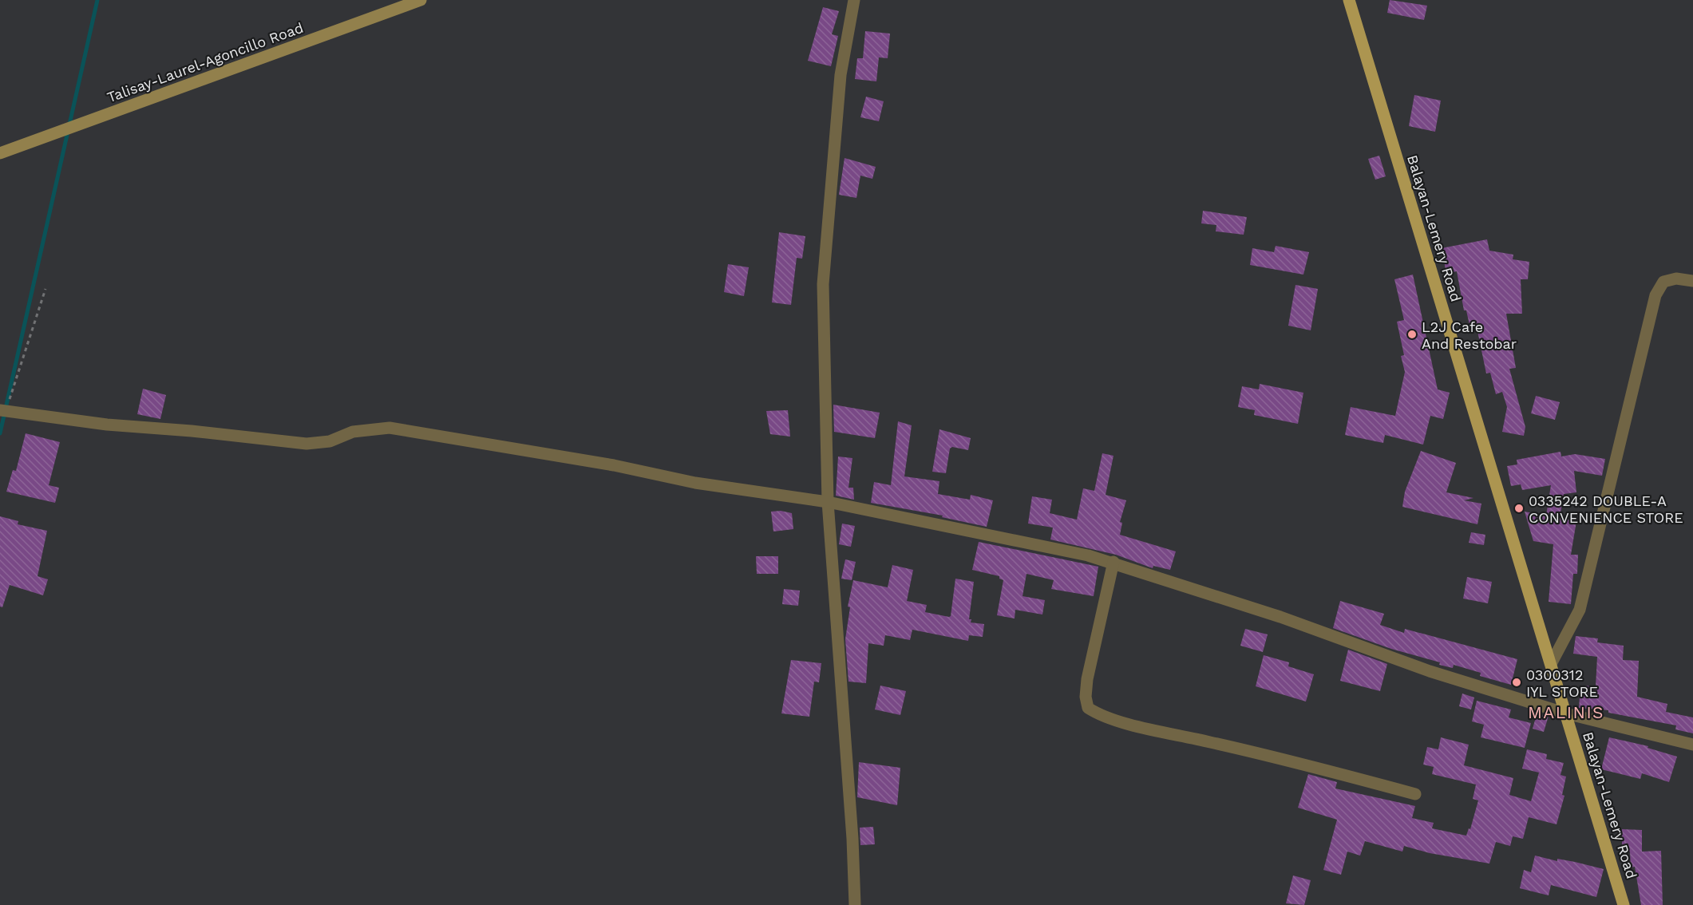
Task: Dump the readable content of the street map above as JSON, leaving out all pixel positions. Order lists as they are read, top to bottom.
{
  "streets": {
    "main road": ["Talisay-Laurel-Agoncillo Road", "Balayan-Lemery Road"]
  },
  "districts": ["MALINIS"],
  "places": ["L2J Cafe And Restobar", "0335242 DOUBLE-A CONVENIENCE STORE", "0300312 IYL STORE"]
}
